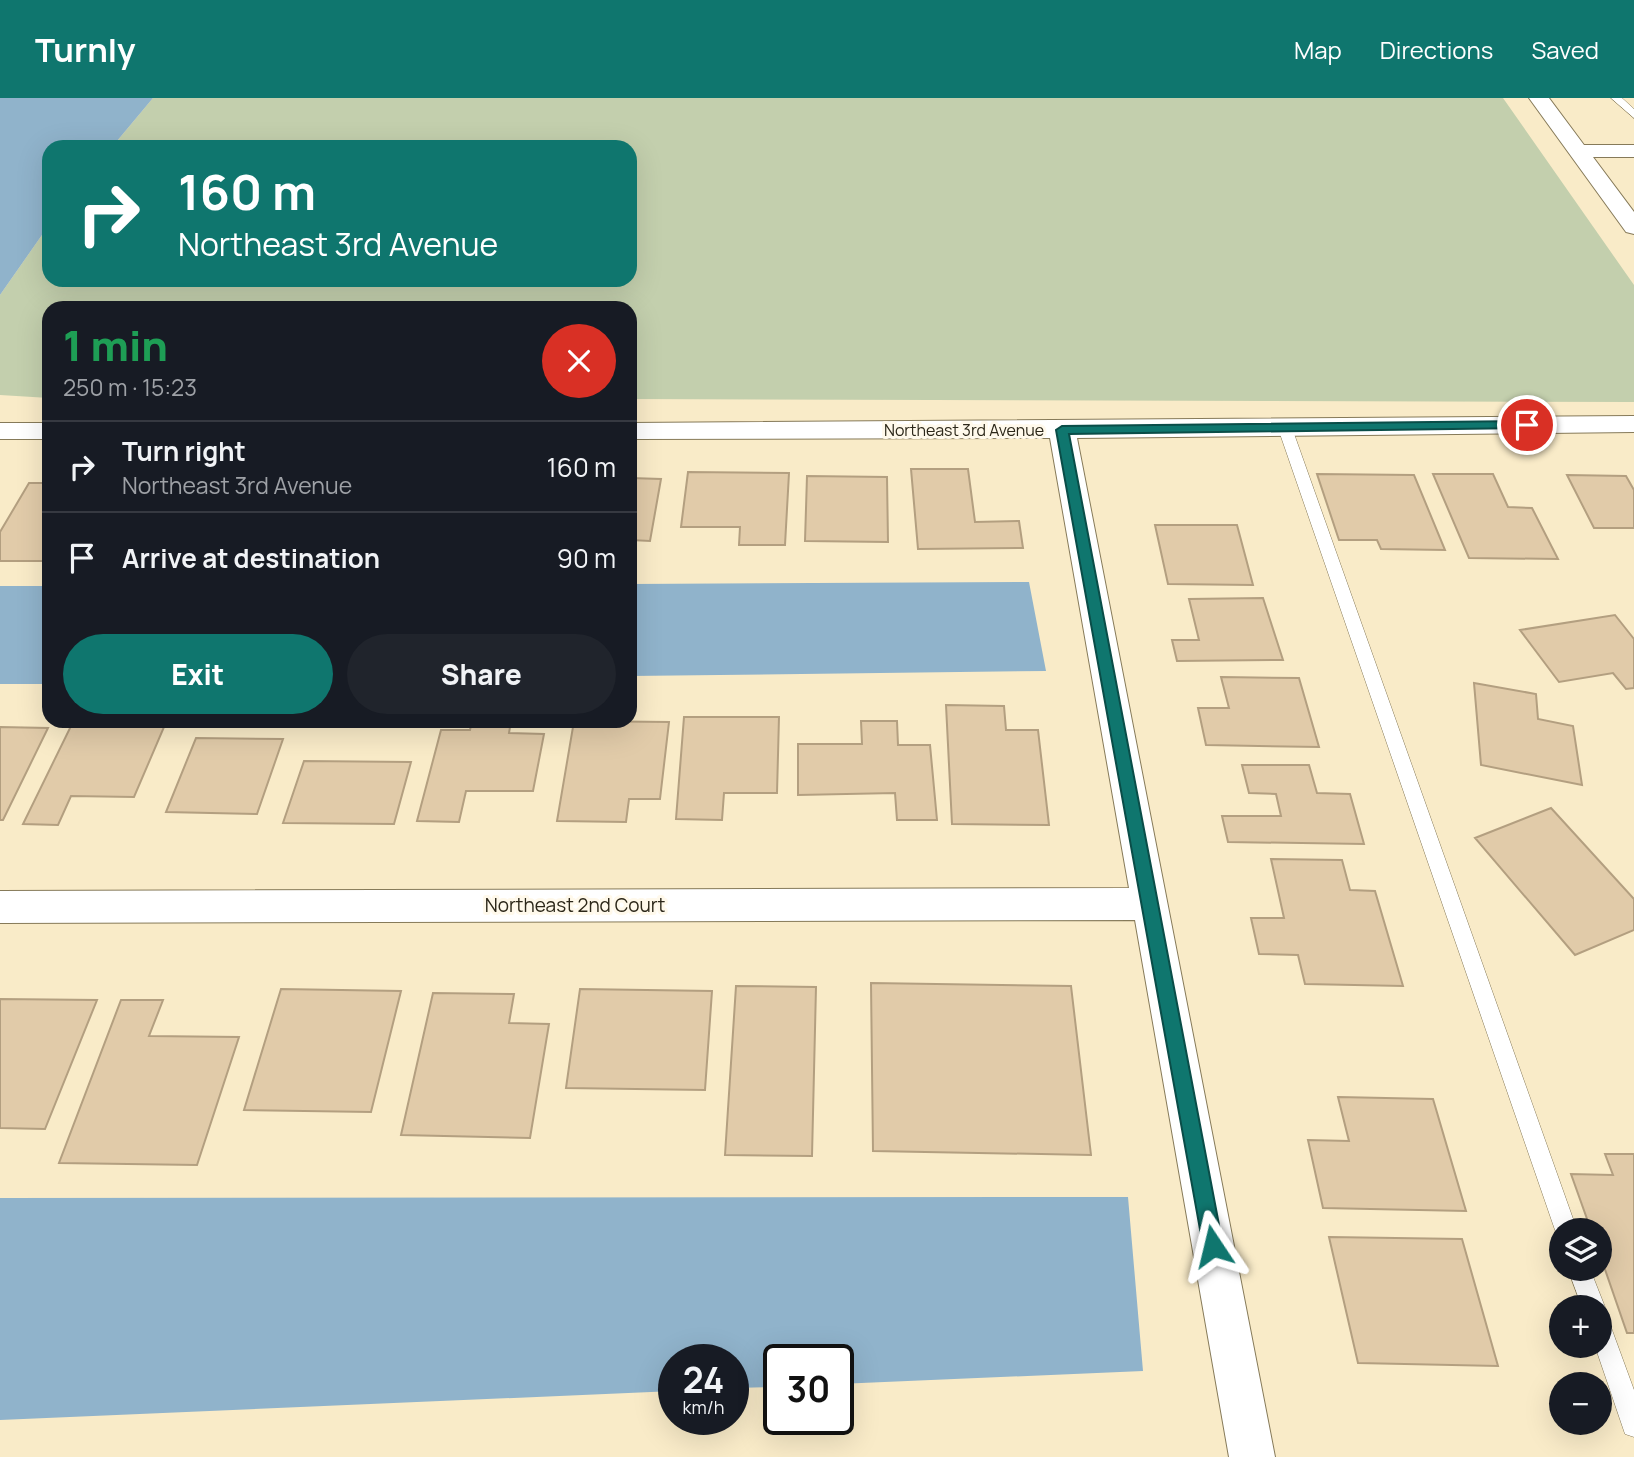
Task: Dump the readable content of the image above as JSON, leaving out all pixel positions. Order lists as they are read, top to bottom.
{
  "streets": {
    "street": ["Northeast 3rd Avenue", "Northeast 2nd Court"]
  },
  "page": {
    "header": "Turnly",
    "nav": ["Map", "Directions", "Saved"],
    "turn": ["160 m", "Northeast 3rd Avenue"],
    "heading": ["1 min", "250 m · 15:23"],
    "list": [
      {
        "name": "Turn right",
        "note": "Northeast 3rd Avenue",
        "value": "160 m"
      },
      {
        "name": "Arrive at destination",
        "value": "90 m"
      }
    ],
    "buttons": ["Exit", "Share"],
    "map_buttons": ["+", "−"],
    "speed": "24 km/h",
    "limit": "30"
  }
}
